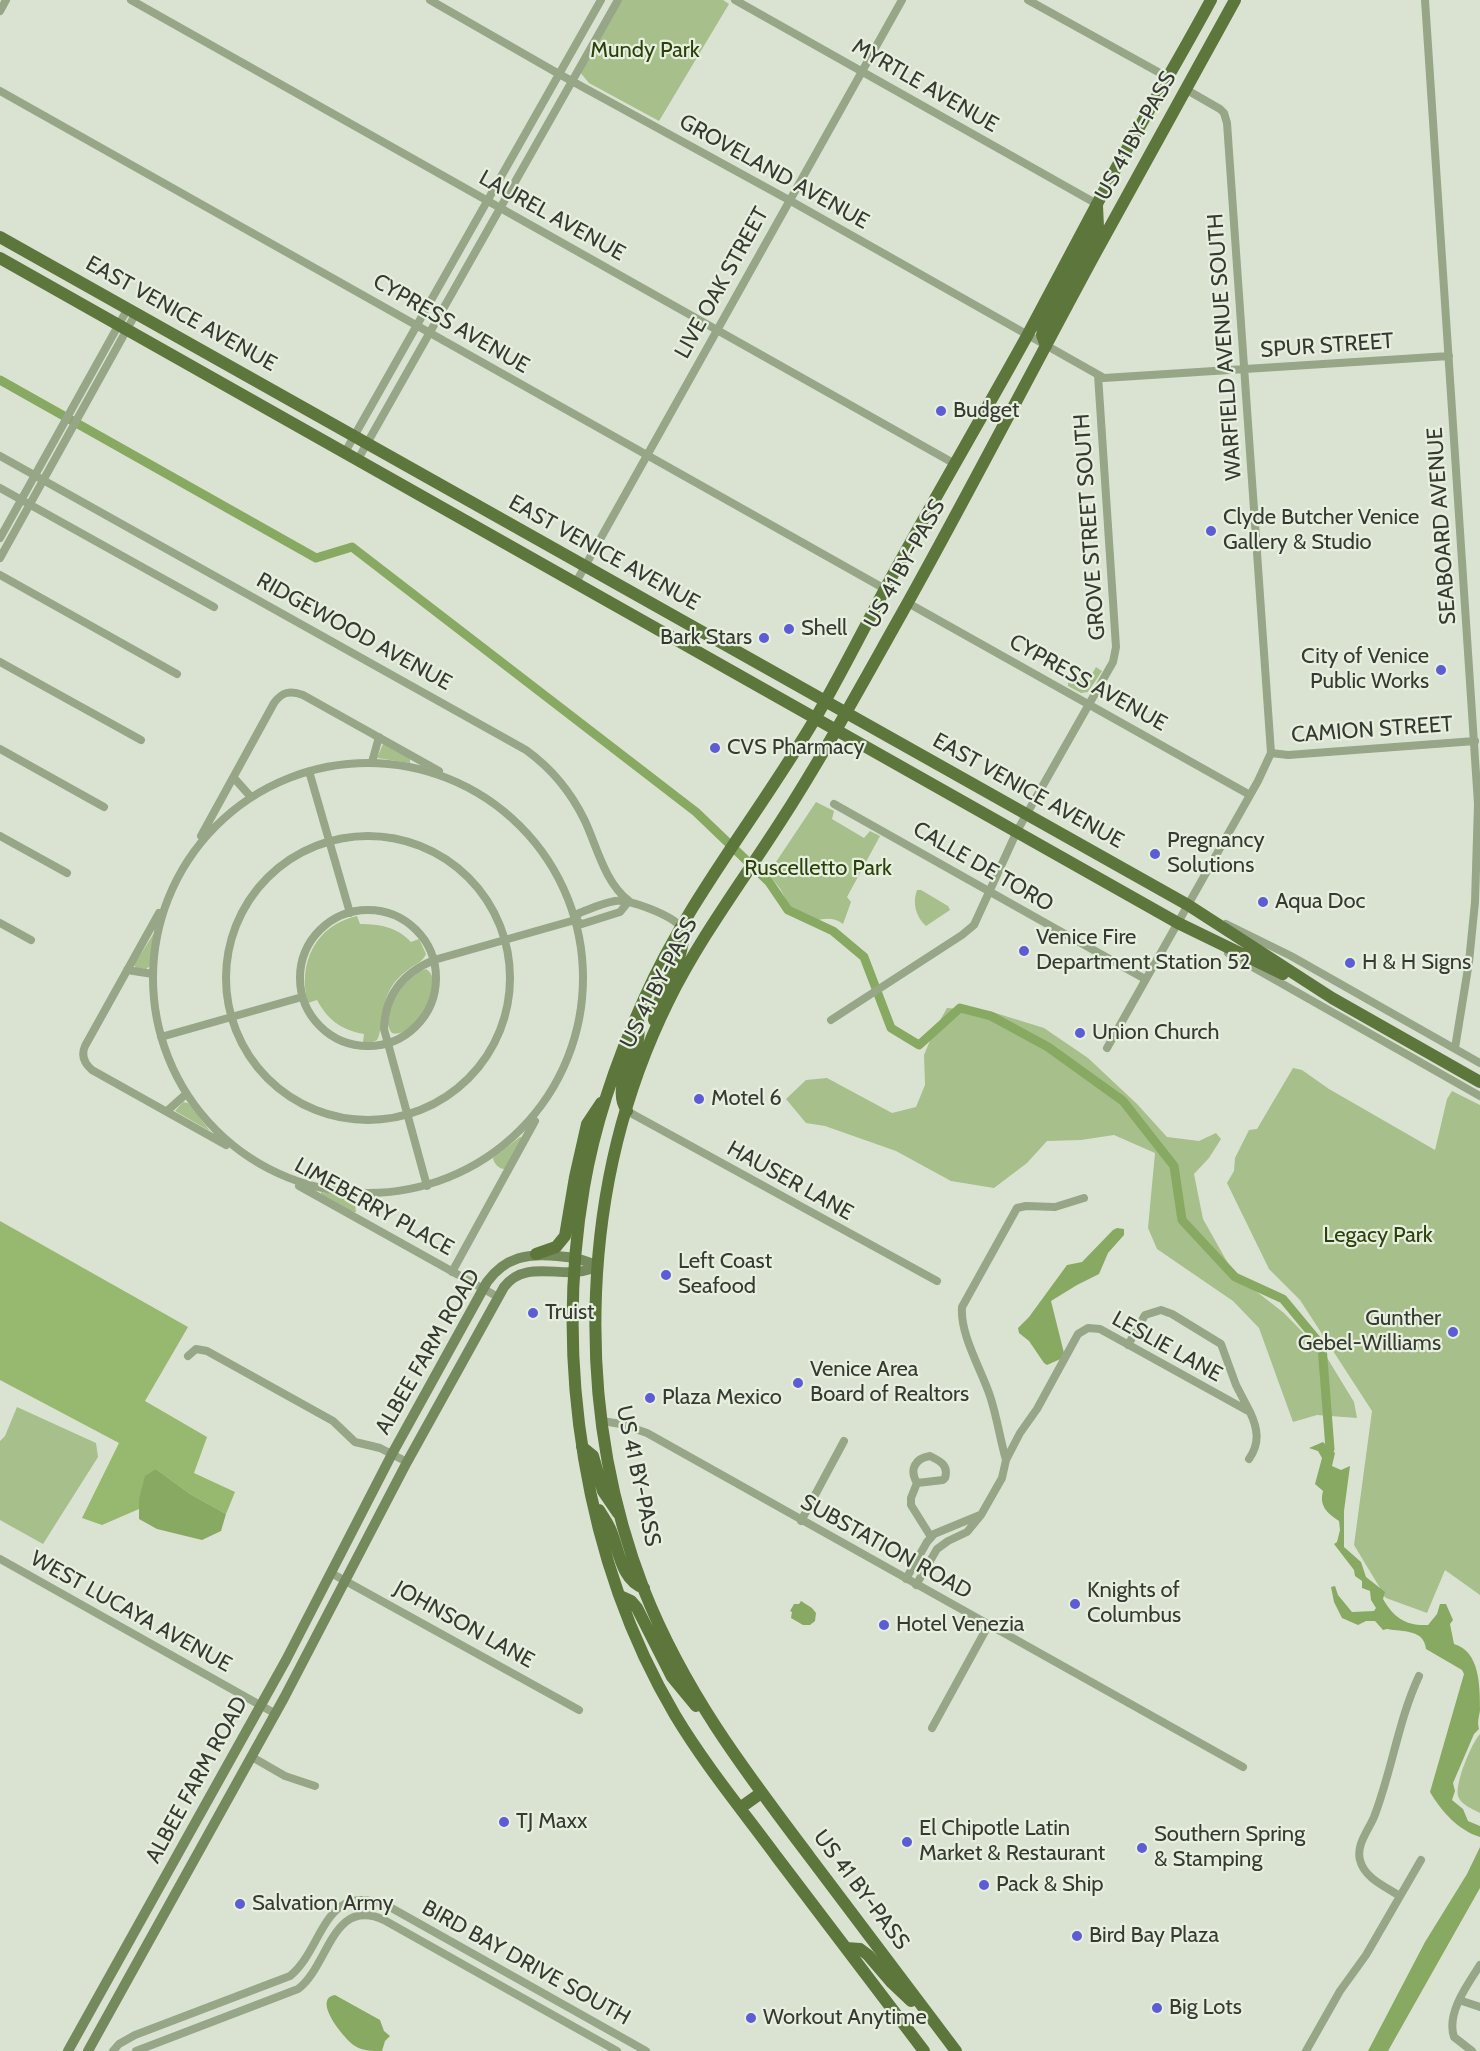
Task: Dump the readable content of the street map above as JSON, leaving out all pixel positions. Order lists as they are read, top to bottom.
{
  "streets": {
    "main road": ["US 41 BY-PASS", "EAST VENICE AVENUE", "ALBEE FARM ROAD"],
    "street": [
      "MYRTLE AVENUE",
      "GROVELAND AVENUE",
      "LAUREL AVENUE",
      "LIVE OAK STREET",
      "CYPRESS AVENUE",
      "SPUR STREET",
      "WARFIELD AVENUE SOUTH",
      "SEABOARD AVENUE",
      "GROVE STREET SOUTH",
      "RIDGEWOOD AVENUE",
      "CAMION STREET",
      "CALLE DE TORO",
      "HAUSER LANE",
      "LIMEBERRY PLACE",
      "LESLIE LANE",
      "SUBSTATION ROAD",
      "WEST LUCAYA AVENUE",
      "JOHNSON LANE",
      "BIRD BAY DRIVE SOUTH"
    ]
  },
  "crossings": [
    ["MYRTLE AVENUE", "US 41 BY-PASS"],
    ["MYRTLE AVENUE", "LIVE OAK STREET"],
    ["US 41 BY-PASS", "GROVELAND AVENUE"],
    ["US 41 BY-PASS", "LAUREL AVENUE"],
    ["US 41 BY-PASS", "EAST VENICE AVENUE"],
    ["US 41 BY-PASS", "CYPRESS AVENUE"],
    ["US 41 BY-PASS", "WARFIELD AVENUE SOUTH"],
    ["US 41 BY-PASS", "HAUSER LANE"],
    ["US 41 BY-PASS", "ALBEE FARM ROAD"],
    ["US 41 BY-PASS", "SUBSTATION ROAD"],
    ["GROVELAND AVENUE", "LIVE OAK STREET"],
    ["GROVELAND AVENUE", "SPUR STREET"],
    ["GROVELAND AVENUE", "GROVE STREET SOUTH"],
    ["LAUREL AVENUE", "LIVE OAK STREET"],
    ["LIVE OAK STREET", "EAST VENICE AVENUE"],
    ["LIVE OAK STREET", "CYPRESS AVENUE"],
    ["EAST VENICE AVENUE", "SEABOARD AVENUE"],
    ["EAST VENICE AVENUE", "GROVE STREET SOUTH"],
    ["CYPRESS AVENUE", "GROVE STREET SOUTH"],
    ["SPUR STREET", "WARFIELD AVENUE SOUTH"],
    ["SPUR STREET", "SEABOARD AVENUE"],
    ["SPUR STREET", "GROVE STREET SOUTH"],
    ["WARFIELD AVENUE SOUTH", "CAMION STREET"],
    ["SEABOARD AVENUE", "CAMION STREET"],
    ["GROVE STREET SOUTH", "CALLE DE TORO"],
    ["LESLIE LANE", "SUBSTATION ROAD"],
    ["ALBEE FARM ROAD", "WEST LUCAYA AVENUE"],
    ["ALBEE FARM ROAD", "JOHNSON LANE"]
  ],
  "parks": ["Mundy Park", "Ruscelletto Park", "Legacy Park"],
  "places": [
    "Budget",
    "Clyde Butcher Venice Gallery & Studio",
    "Shell",
    "Bark Stars",
    "City of Venice Public Works",
    "CVS Pharmacy",
    "Pregnancy Solutions",
    "Aqua Doc",
    "Venice Fire Department Station 52",
    "H & H Signs",
    "Union Church",
    "Motel 6",
    "Left Coast Seafood",
    "Truist",
    "Gunther Gebel-Williams",
    "Venice Area Board of Realtors",
    "Plaza Mexico",
    "Knights of Columbus",
    "Hotel Venezia",
    "TJ Maxx",
    "El Chipotle Latin Market & Restaurant",
    "Southern Spring & Stamping",
    "Pack & Ship",
    "Salvation Army",
    "Bird Bay Plaza",
    "Big Lots",
    "Workout Anytime"
  ]
}
